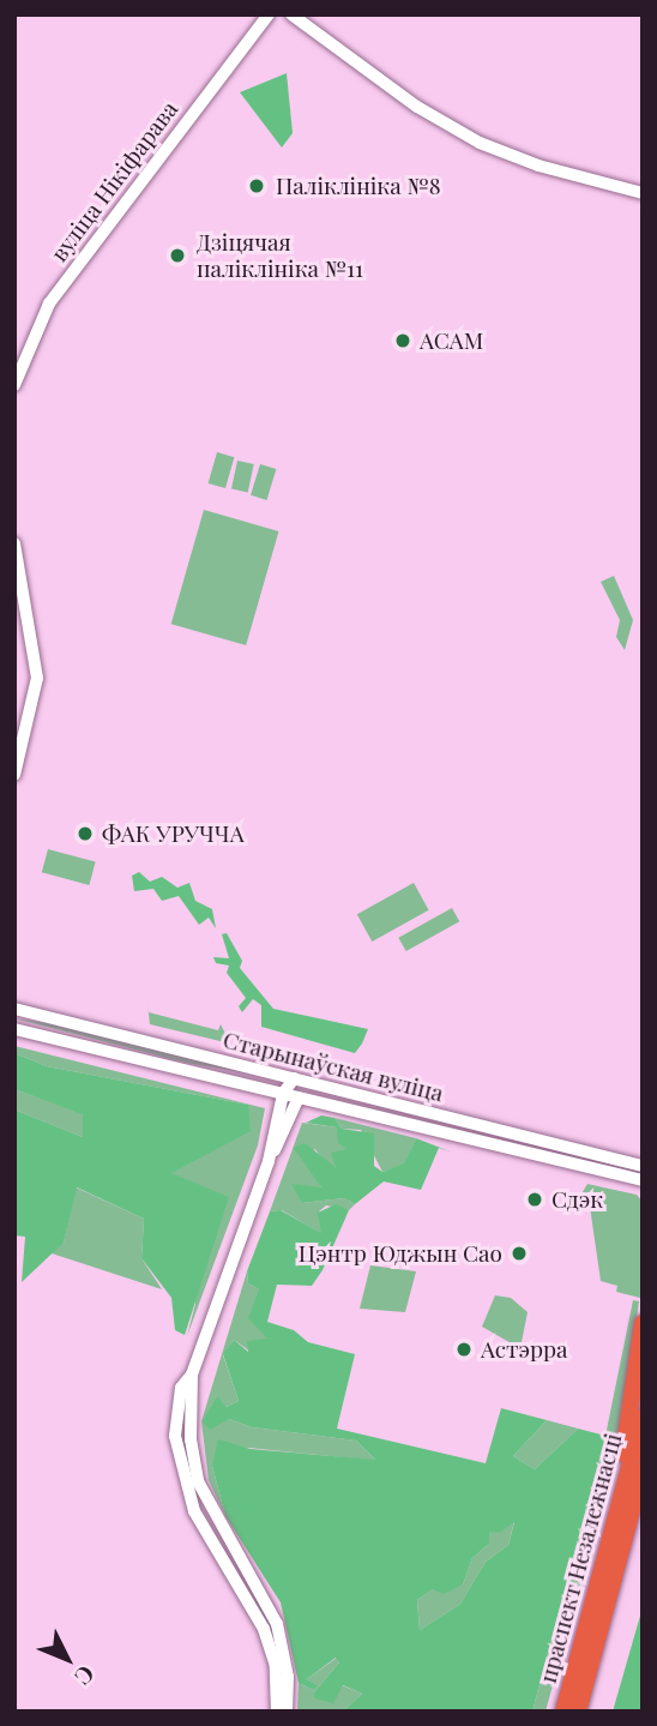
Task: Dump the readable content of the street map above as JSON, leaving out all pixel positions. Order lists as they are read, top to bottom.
{
  "streets": {
    "highway": ["праспект Незалежнасці"],
    "main road": ["вуліца Нікіфарава", "Старынаўская вуліца"]
  },
  "places": [
    "Паліклініка №8",
    "Дзіцячая паліклініка №11",
    "АСАМ",
    "ФАК УРУЧЧА",
    "Сдэк",
    "Цэнтр Юджын Сао",
    "Астэрра"
  ],
  "north": "bottom right"
}
